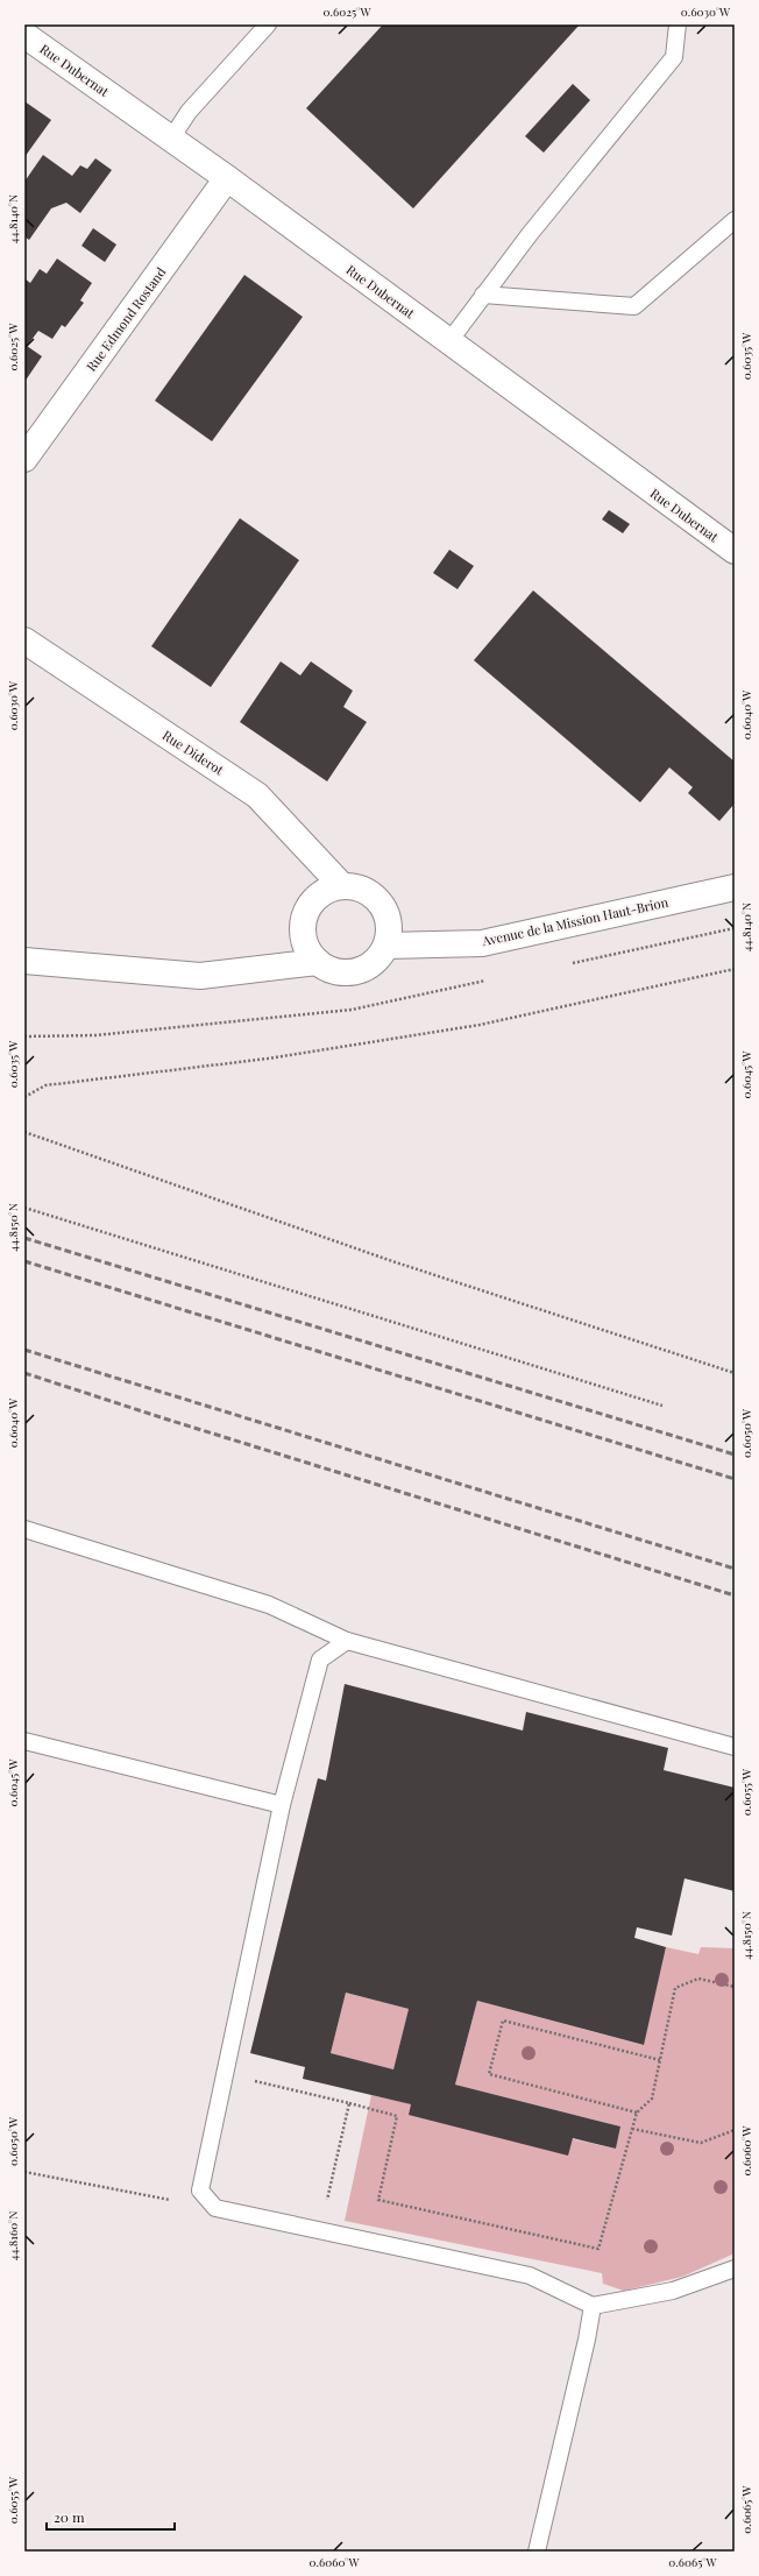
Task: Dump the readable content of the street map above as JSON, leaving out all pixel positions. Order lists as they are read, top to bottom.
{
  "streets": {
    "street": [
      "Rue Dubernat",
      "Rue Edmond Rostand",
      "Rue Diderot",
      "Avenue de la Mission Haut-Brion"
    ]
  },
  "crossings": [
    ["Rue Dubernat", "Rue Edmond Rostand"],
    ["Rue Diderot", "Avenue de la Mission Haut-Brion"]
  ],
  "scale_bar": "20 m",
  "coordinates": [
    "0.6025°W",
    "0.6030°W",
    "44.8140°N",
    "0.6035°W",
    "0.6040°W",
    "0.6045°W",
    "44.8150°N",
    "0.6050°W",
    "0.6055°W",
    "0.6060°W",
    "44.8160°N",
    "0.6065°W"
  ]
}
